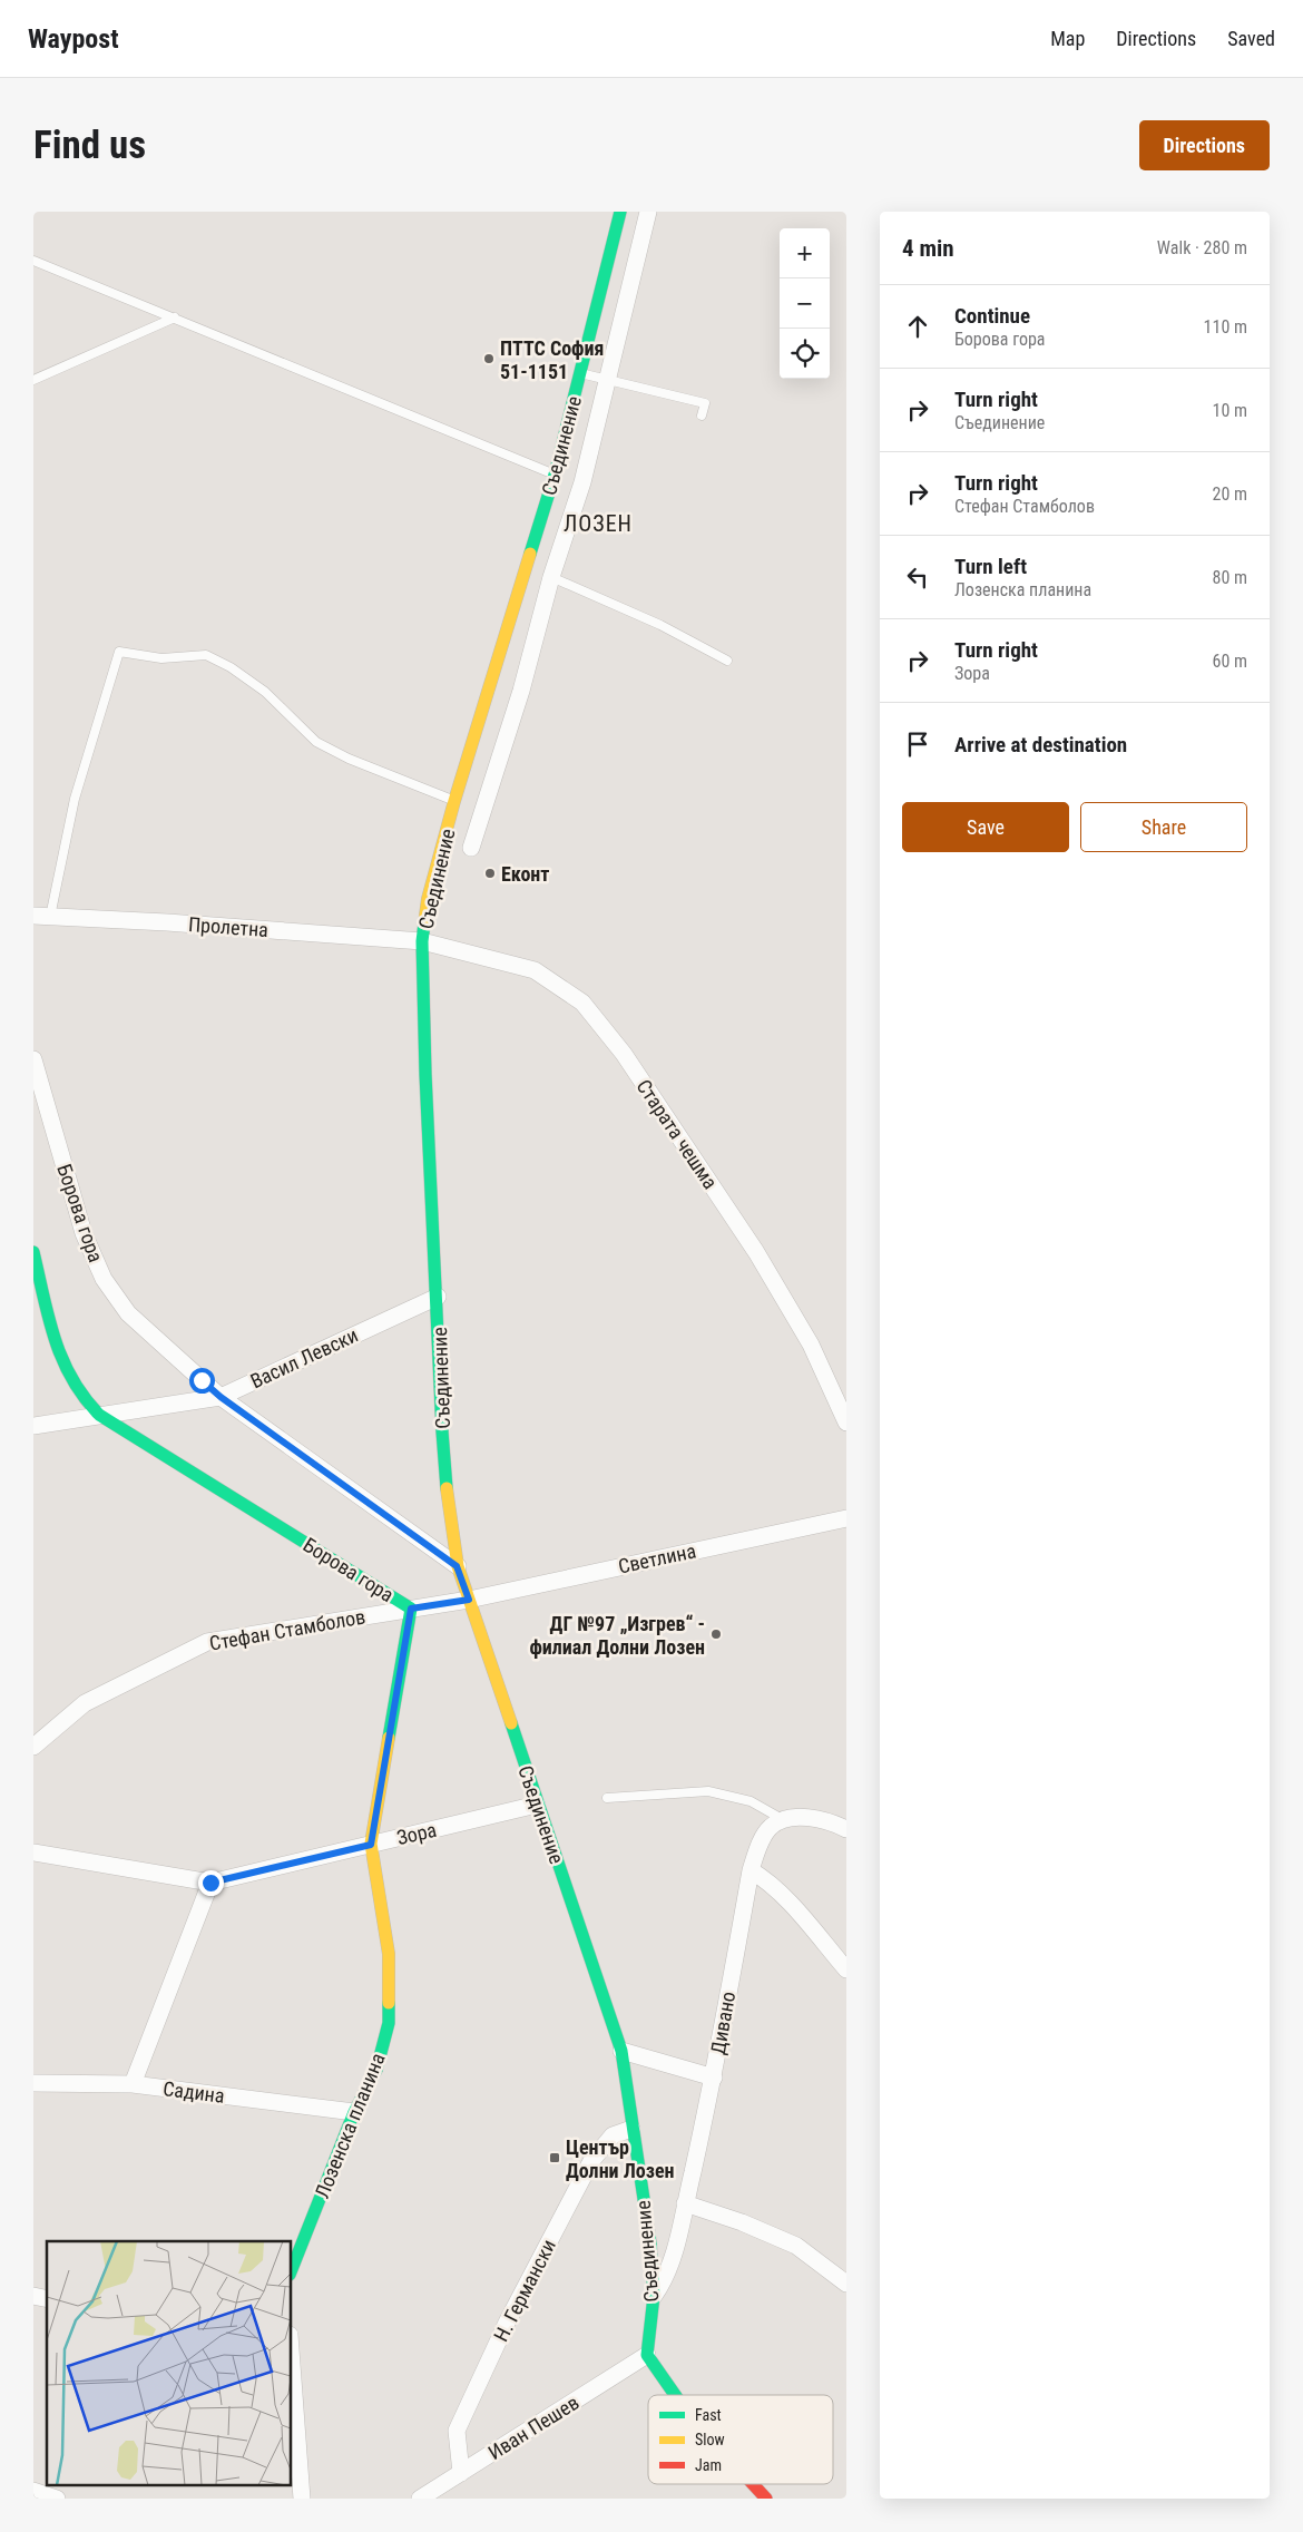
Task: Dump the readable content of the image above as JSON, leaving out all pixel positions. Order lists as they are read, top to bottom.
{
  "streets": {
    "street": [
      "Съединение",
      "Пролетна",
      "Старата чешма",
      "Борова гора",
      "Васил Левски",
      "Светлина",
      "Стефан Стамболов",
      "Зора",
      "Дивано",
      "Садина",
      "Лозенска планина",
      "Н. Германски",
      "Иван Пешев"
    ]
  },
  "crossings": [
    ["Съединение", "Пролетна"],
    ["Съединение", "Старата чешма"],
    ["Съединение", "Борова гора"],
    ["Съединение", "Васил Левски"],
    ["Съединение", "Светлина"],
    ["Съединение", "Стефан Стамболов"],
    ["Съединение", "Зора"],
    ["Съединение", "Дивано"],
    ["Съединение", "Н. Германски"],
    ["Съединение", "Иван Пешев"],
    ["Пролетна", "Старата чешма"],
    ["Борова гора", "Васил Левски"],
    ["Борова гора", "Стефан Стамболов"],
    ["Борова гора", "Лозенска планина"],
    ["Светлина", "Стефан Стамболов"],
    ["Стефан Стамболов", "Лозенска планина"],
    ["Зора", "Лозенска планина"],
    ["Садина", "Лозенска планина"],
    ["Н. Германски", "Иван Пешев"]
  ],
  "districts": ["ЛОЗЕН"],
  "places": {
    "other": ["ПТТС София 51-1151", "Еконт", "ДГ №97 „Изгрев“ - филиал Долни Лозен"],
    "transit": ["Център Долни Лозен"]
  },
  "legend": ["Fast", "Slow", "Jam"],
  "page": {
    "header": "Waypost",
    "nav": ["Map", "Directions", "Saved"],
    "buttons": [
      "Directions",
      ["Save", "Share"]
    ],
    "title": "Find us",
    "heading": ["4 min", "Walk · 280 m"],
    "map_buttons": ["+", "−"],
    "list": [
      ["Continue", "Борова гора", "110 m"],
      ["Turn right", "Съединение", "10 m"],
      ["Turn right", "Стефан Стамболов", "20 m"],
      ["Turn left", "Лозенска планина", "80 m"],
      ["Turn right", "Зора", "60 m"],
      "Arrive at destination"
    ]
  }
}
